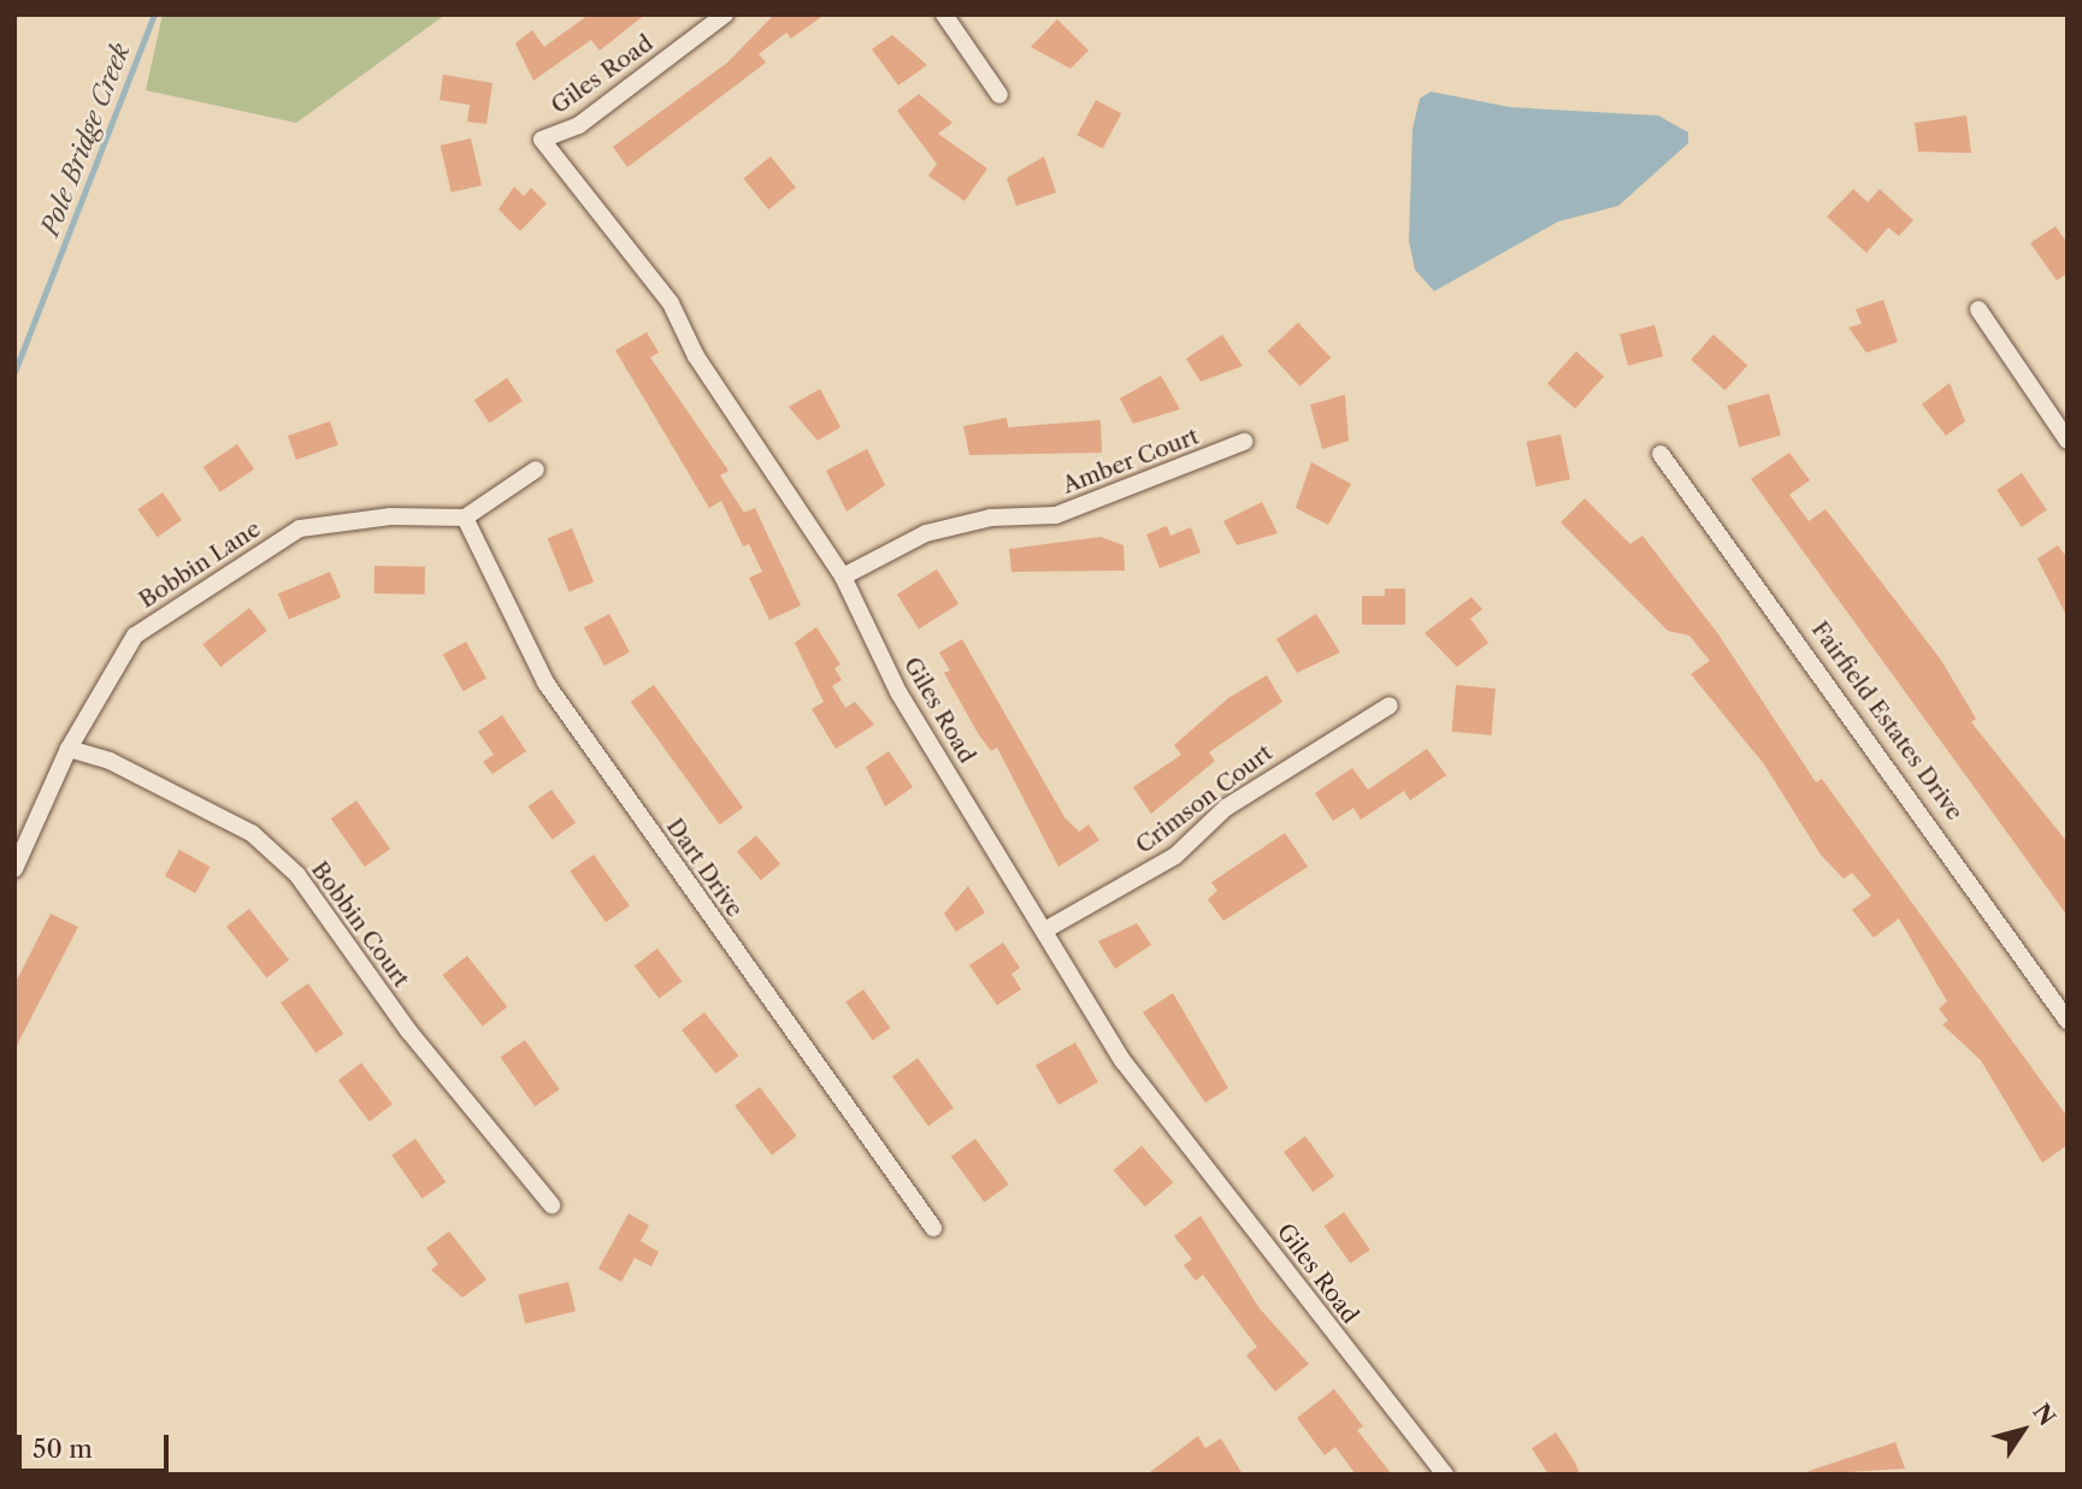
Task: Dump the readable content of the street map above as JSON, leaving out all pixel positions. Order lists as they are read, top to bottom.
{
  "streets": {
    "street": [
      "Giles Road",
      "Amber Court",
      "Bobbin Lane",
      "Fairfield Estates Drive",
      "Crimson Court",
      "Dart Drive",
      "Bobbin Court"
    ]
  },
  "crossings": [
    ["Giles Road", "Amber Court"],
    ["Giles Road", "Crimson Court"],
    ["Bobbin Lane", "Dart Drive"],
    ["Bobbin Lane", "Bobbin Court"]
  ],
  "water": ["Pole Bridge Creek"],
  "scale_bar": "50 m",
  "north": "top right"
}
